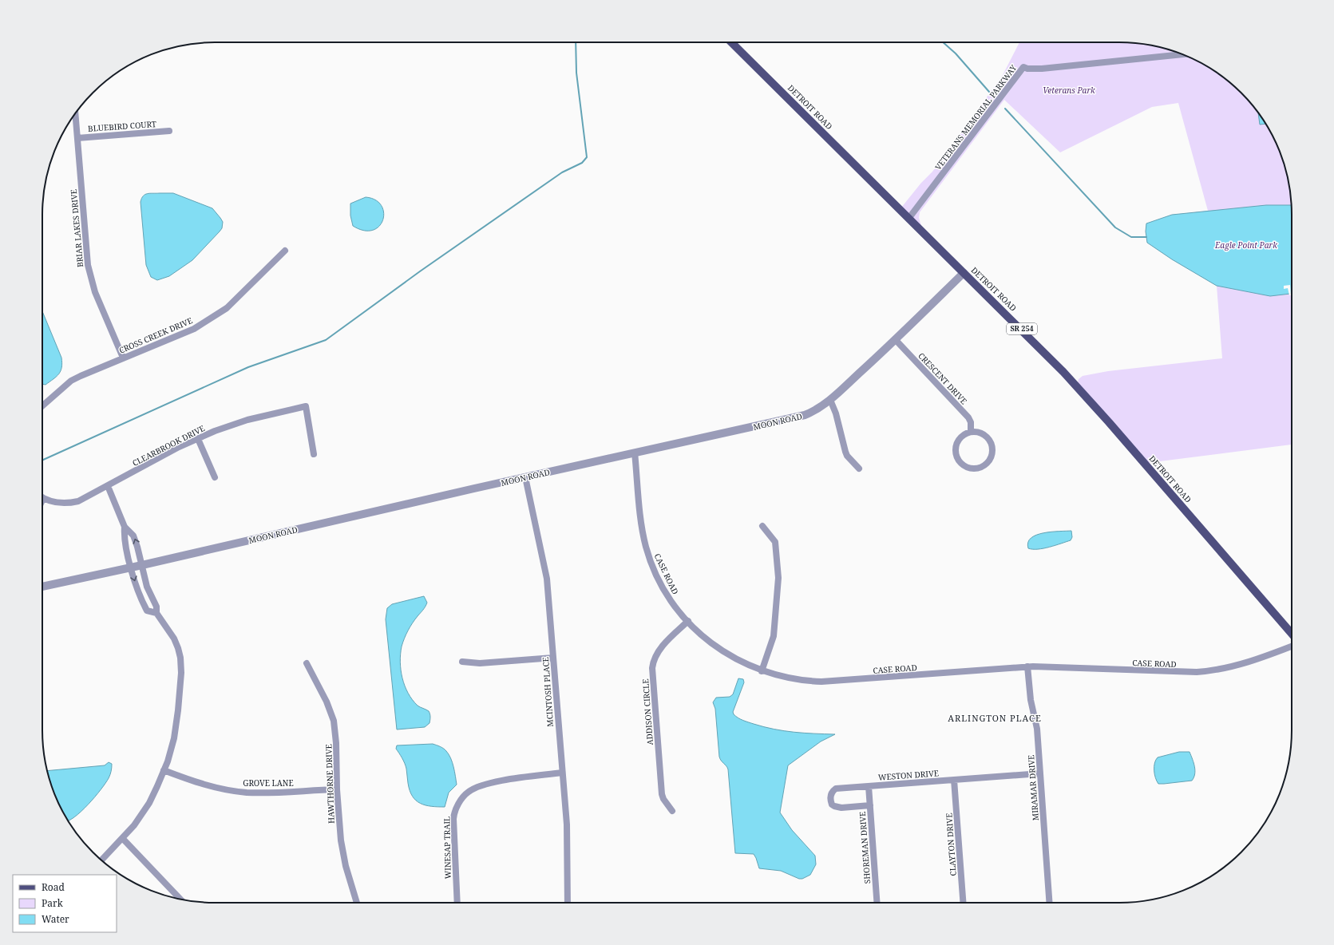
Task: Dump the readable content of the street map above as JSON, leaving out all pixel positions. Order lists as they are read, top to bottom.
{
  "streets": {
    "main road": ["DETROIT ROAD", "SR 254"],
    "street": [
      "VETERANS MEMORIAL PARKWAY",
      "BLUEBIRD COURT",
      "BRIAR LAKES DRIVE",
      "CROSS CREEK DRIVE",
      "CRESCENT DRIVE",
      "MOON ROAD",
      "CLEARBROOK DRIVE",
      "CASE ROAD",
      "MCINTOSH PLACE",
      "ADDISON CIRCLE",
      "WESTON DRIVE",
      "GROVE LANE",
      "HAWTHORNE DRIVE",
      "MIRAMAR DRIVE",
      "CLAYTON DRIVE",
      "WINESAP TRAIL",
      "SHOREMAN DRIVE"
    ]
  },
  "crossings": [
    ["DETROIT ROAD", "VETERANS MEMORIAL PARKWAY"],
    ["DETROIT ROAD", "MOON ROAD"],
    ["BLUEBIRD COURT", "BRIAR LAKES DRIVE"],
    ["BRIAR LAKES DRIVE", "CROSS CREEK DRIVE"],
    ["CRESCENT DRIVE", "MOON ROAD"],
    ["MOON ROAD", "CASE ROAD"],
    ["MOON ROAD", "MCINTOSH PLACE"],
    ["CASE ROAD", "ADDISON CIRCLE"],
    ["CASE ROAD", "MIRAMAR DRIVE"],
    ["MCINTOSH PLACE", "WINESAP TRAIL"],
    ["WESTON DRIVE", "MIRAMAR DRIVE"],
    ["WESTON DRIVE", "CLAYTON DRIVE"],
    ["WESTON DRIVE", "SHOREMAN DRIVE"],
    ["GROVE LANE", "HAWTHORNE DRIVE"]
  ],
  "districts": ["ARLINGTON PLACE"],
  "parks": ["Veterans Park", "Eagle Point Park"],
  "legend": ["Road", "Park", "Water"]
}
